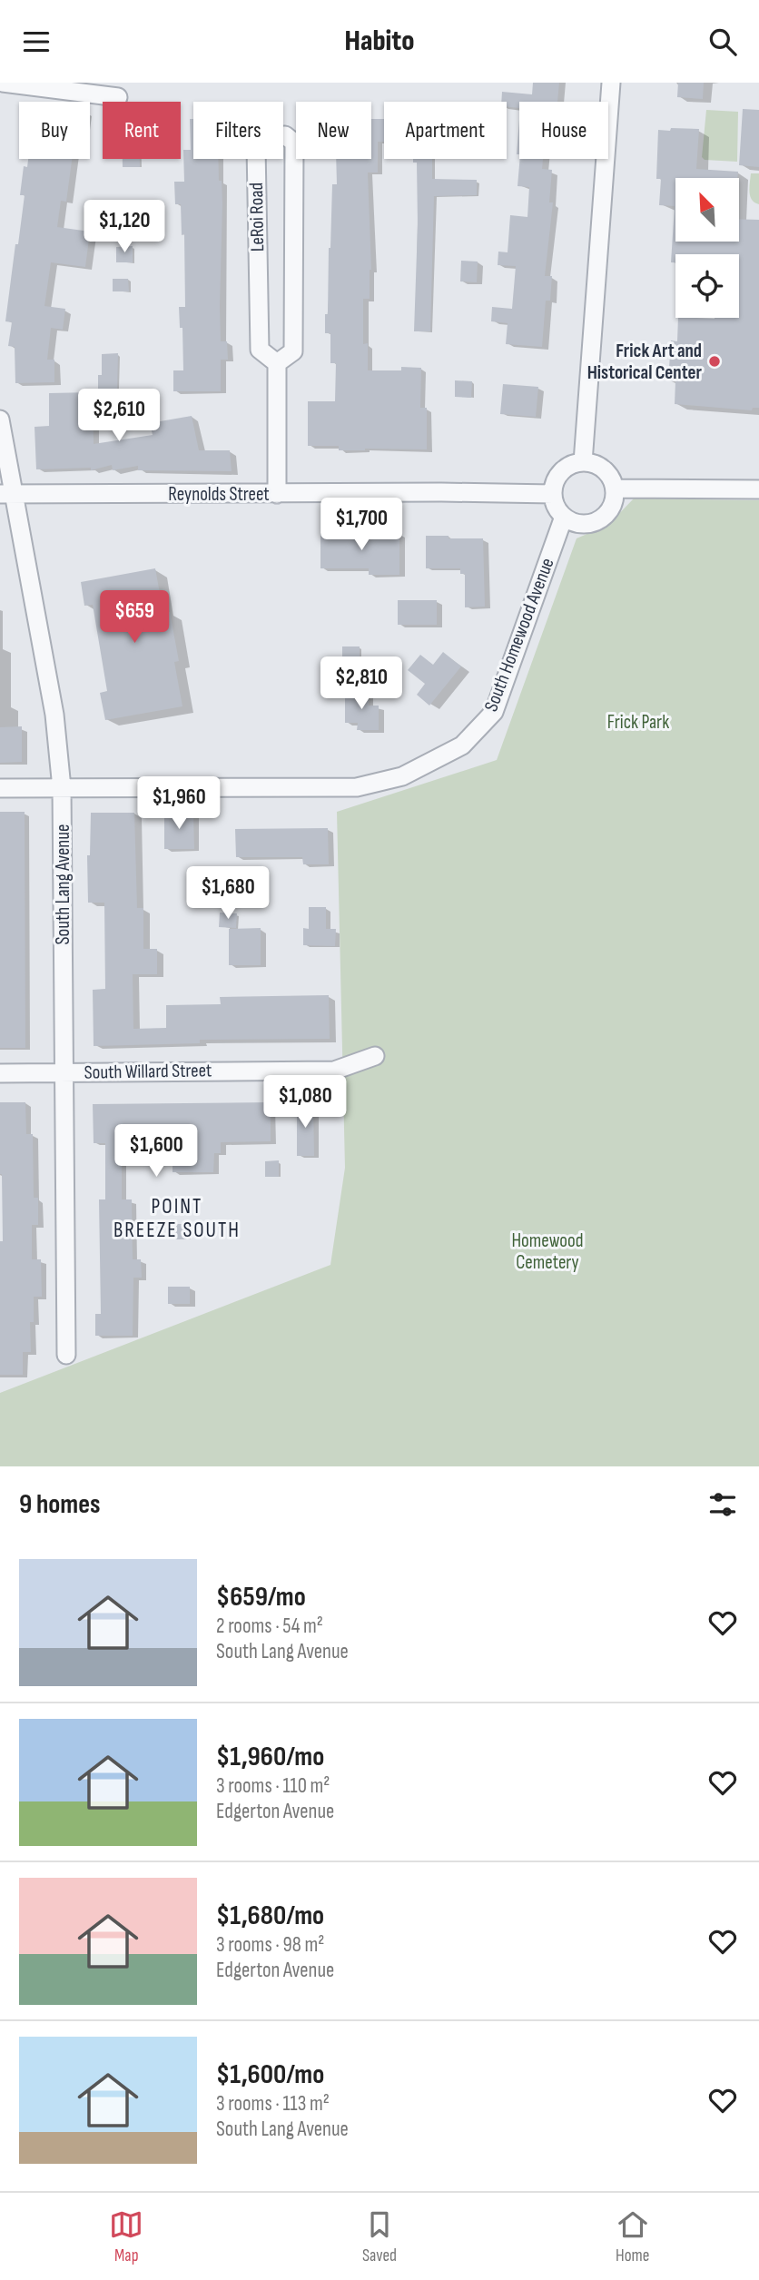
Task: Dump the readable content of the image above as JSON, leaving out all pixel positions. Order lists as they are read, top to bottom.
{
  "streets": {
    "street": [
      "LeRoi Road",
      "Reynolds Street",
      "South Homewood Avenue",
      "South Lang Avenue",
      "South Willard Street"
    ]
  },
  "crossings": [
    ["Reynolds Street", "South Homewood Avenue"],
    ["Reynolds Street", "South Lang Avenue"],
    ["South Homewood Avenue", "South Lang Avenue"],
    ["South Lang Avenue", "South Willard Street"]
  ],
  "districts": ["POINT BREEZE SOUTH"],
  "parks": ["Frick Park", "Homewood Cemetery"],
  "places": ["Frick Art and Historical Center"],
  "north": "top left",
  "page": {
    "header": "Habito",
    "chip": [
      "Buy",
      "Rent",
      "Filters",
      "New",
      "Apartment",
      "House"
    ],
    "price": [
      "$1,120",
      "$2,610",
      "$1,700",
      "$659",
      "$2,810",
      "$1,960",
      "$1,680",
      "$1,080",
      "$1,600"
    ],
    "heading": "9 homes",
    "list": [
      {
        "name": "$659/mo",
        "note": "2 rooms · 54 m² · South Lang Avenue"
      },
      {
        "name": "$1,960/mo",
        "note": "3 rooms · 110 m² · Edgerton Avenue"
      },
      {
        "name": "$1,680/mo",
        "note": "3 rooms · 98 m² · Edgerton Avenue"
      },
      {
        "name": "$1,600/mo",
        "note": "3 rooms · 113 m² · South Lang Avenue"
      }
    ],
    "tabs": ["Map", "Saved", "Home"]
  }
}
